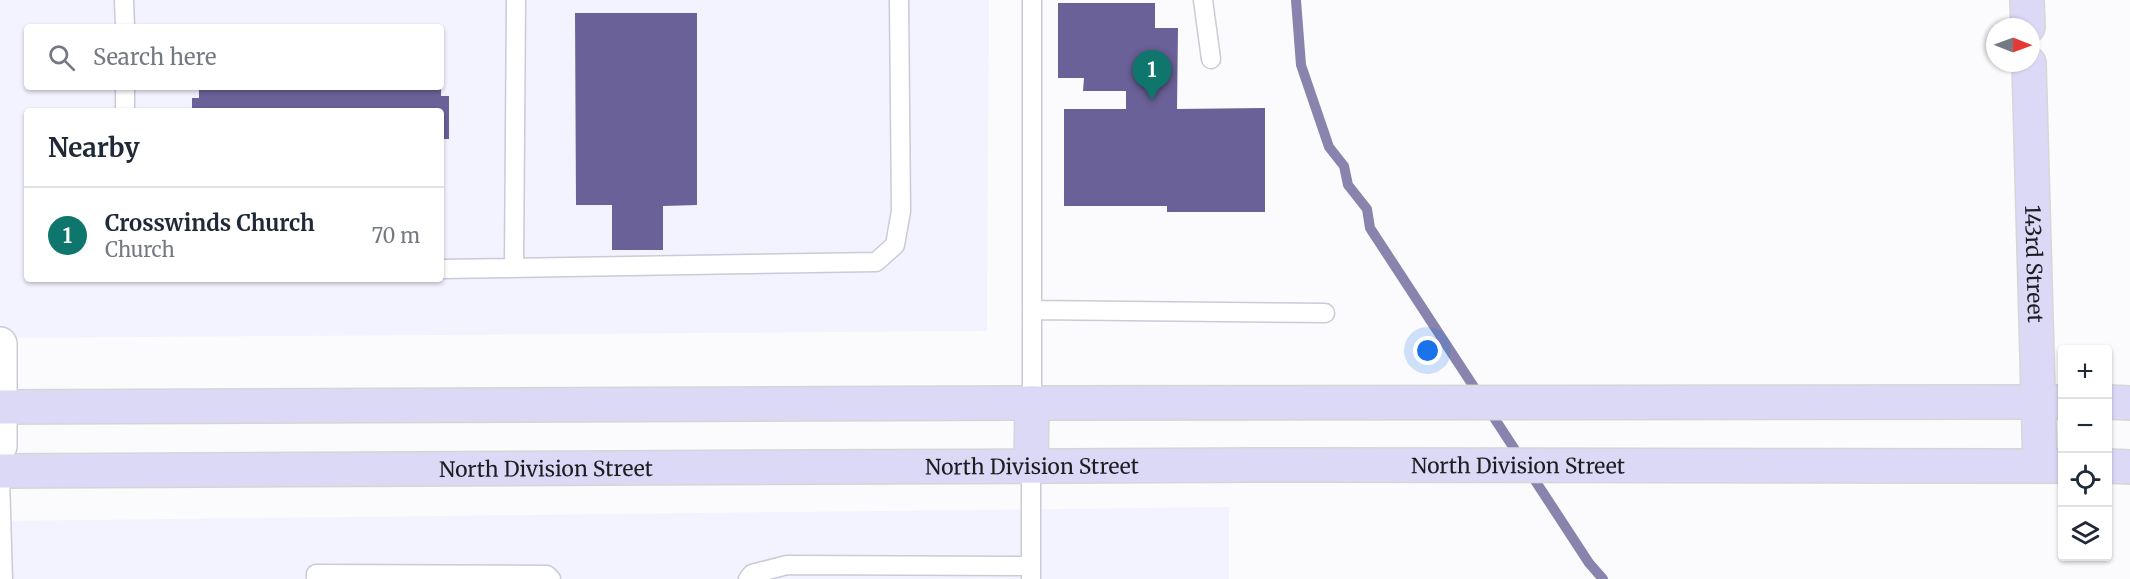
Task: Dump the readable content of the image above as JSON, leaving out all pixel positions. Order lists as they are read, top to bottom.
{
  "streets": {
    "main road": ["143rd Street", "North Division Street"]
  },
  "crossings": [
    ["143rd Street", "North Division Street"]
  ],
  "north": "right",
  "page": {
    "search": "Search here",
    "pins": "1",
    "heading": "Nearby",
    "list": [
      {
        "mark": "1",
        "name": "Crosswinds Church",
        "note": "Church",
        "value": "70 m"
      }
    ],
    "map_buttons": ["+", "−"]
  }
}
